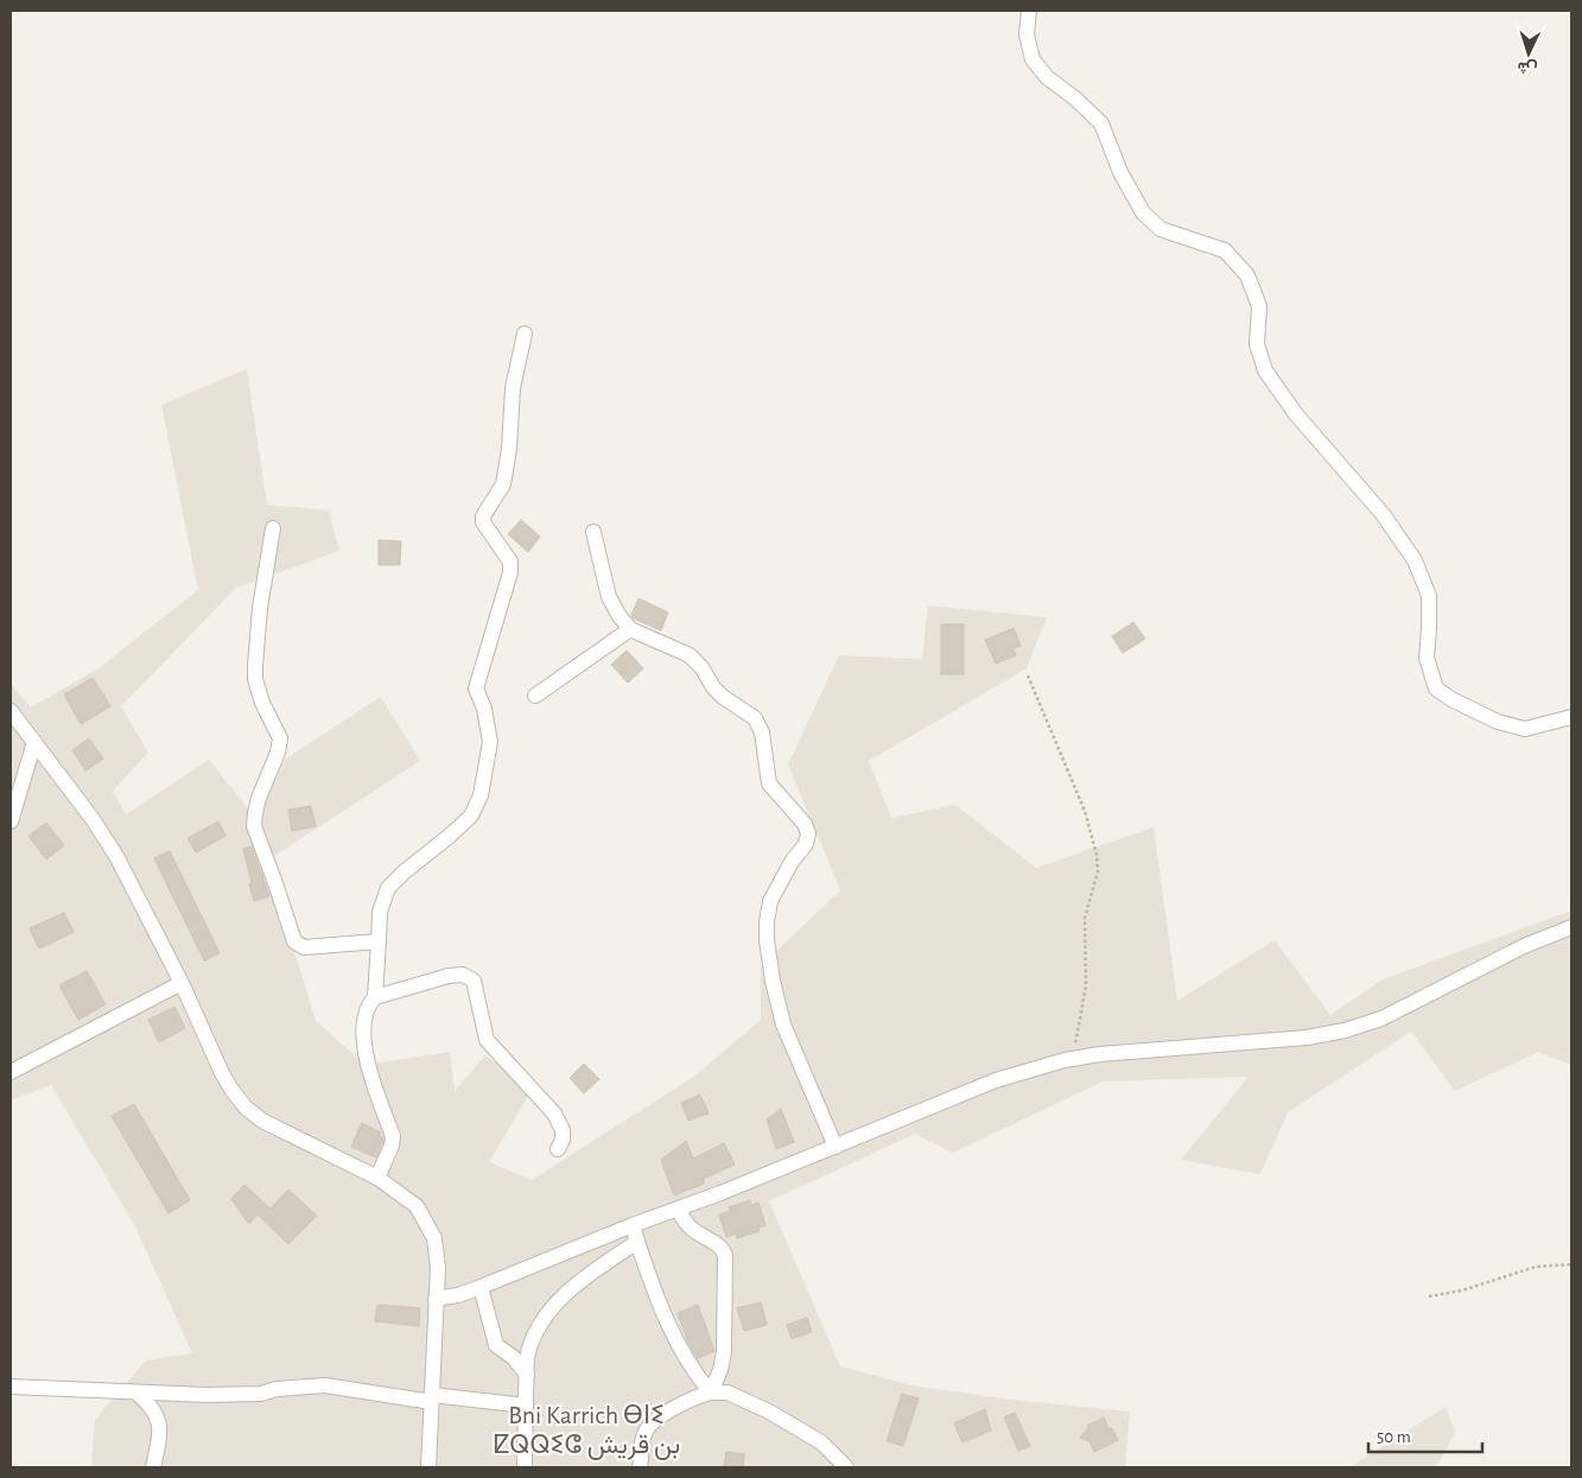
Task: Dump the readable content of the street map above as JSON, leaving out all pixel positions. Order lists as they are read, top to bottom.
{
  "districts": ["Bni Karrich ⴱⵏⵉ ⵇⵕⵕⵉⵛ بن قريش"],
  "scale_bar": "50 m",
  "north": "bottom"
}
